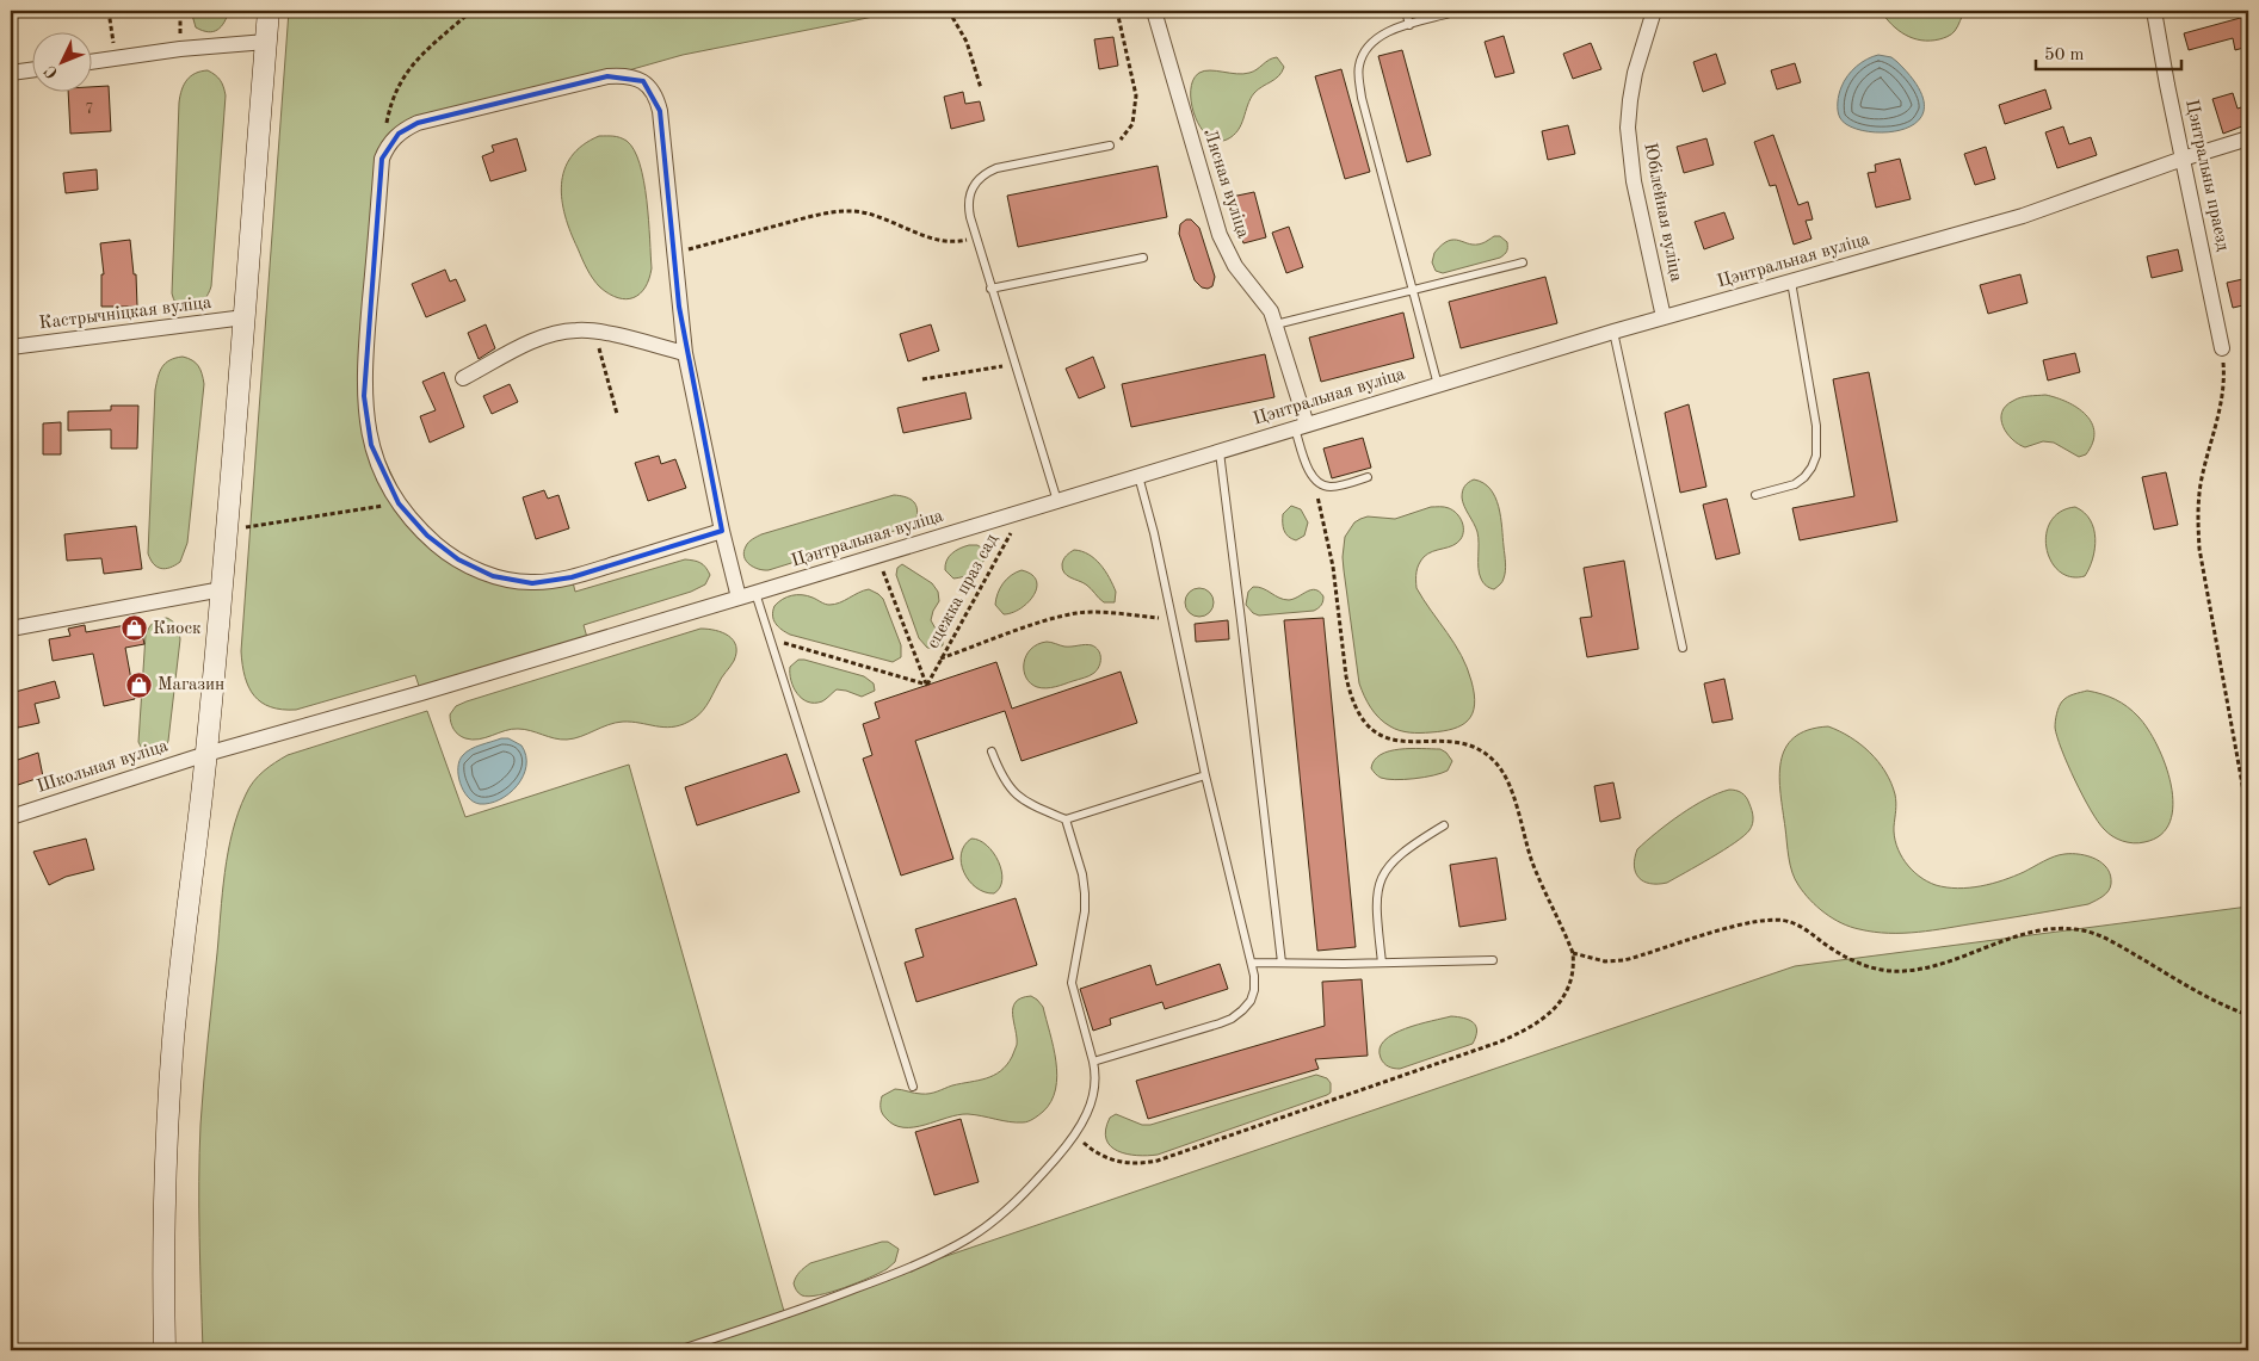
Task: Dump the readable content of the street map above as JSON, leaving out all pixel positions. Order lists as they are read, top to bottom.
{
  "streets": {
    "street": [
      "Цэнтральны праезд",
      "Лясная вуліца",
      "Юбілейная вуліца",
      "Цэнтральная вуліца",
      "Кастрычніцкая вуліца",
      "Школьная вуліца"
    ],
    "path": ["сцежка праз сад"]
  },
  "crossings": [
    ["Цэнтральны праезд", "Цэнтральная вуліца"],
    ["Лясная вуліца", "Цэнтральная вуліца"],
    ["Юбілейная вуліца", "Цэнтральная вуліца"],
    ["Цэнтральная вуліца", "сцежка праз сад"],
    ["Цэнтральная вуліца", "Школьная вуліца"]
  ],
  "places": {
    "shop": ["Киоск", "Магазин"]
  },
  "house_numbers": ["7"],
  "scale_bar": "50 m",
  "north": "bottom left"
}
